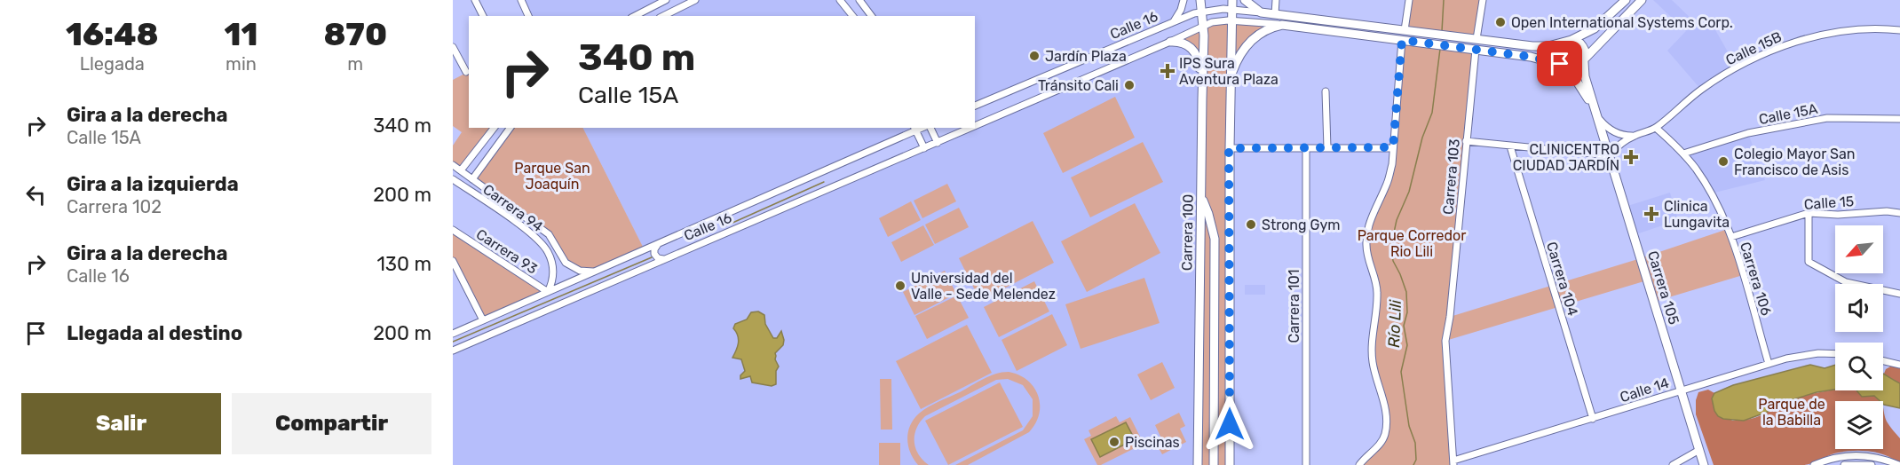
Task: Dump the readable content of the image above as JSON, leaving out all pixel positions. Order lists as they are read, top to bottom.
{
  "streets": {
    "main road": ["Calle 16", "Carrera 100", "Carrera 105"],
    "street": [
      "Calle 15B",
      "Calle 15A",
      "Carrera 103",
      "Calle 15",
      "Carrera 94",
      "Carrera 93",
      "Carrera 104",
      "Carrera 106",
      "Carrera 101",
      "Calle 14"
    ]
  },
  "crossings": [
    ["Calle 16", "Carrera 103"],
    ["Calle 16", "Carrera 94"],
    ["Calle 16", "Carrera 100"],
    ["Calle 16", "Carrera 93"],
    ["Calle 16", "Carrera 105"],
    ["Calle 15B", "Carrera 106"],
    ["Calle 15B", "Carrera 105"],
    ["Calle 15A", "Carrera 106"],
    ["Carrera 103", "Calle 14"],
    ["Calle 15", "Carrera 106"],
    ["Carrera 94", "Carrera 93"],
    ["Carrera 104", "Calle 14"],
    ["Carrera 106", "Calle 14"],
    ["Carrera 105", "Calle 14"]
  ],
  "water": ["Río Lili"],
  "parks": ["Parque San Joaquín", "Parque Corredor Rio Lili", "Parque de la Babilla"],
  "places": {
    "other": [
      "Open International Systems Corp.",
      "Jardín Plaza",
      "Tránsito Cali",
      "Colegio Mayor San Francisco de Asis",
      "Strong Gym",
      "Universidad del Valle - Sede Melendez",
      "Piscinas"
    ],
    "health": ["IPS Sura Aventura Plaza", "CLINICENTRO CIUDAD JARDÍN", "Clinica Lungavita"]
  },
  "north": "bottom left",
  "page": {
    "eta": [
      "16:48",
      "Llegada",
      "11",
      "min",
      "870",
      "m"
    ],
    "turn": ["340 m", "Calle 15A"],
    "list": [
      {
        "name": "Gira a la derecha",
        "note": "Calle 15A",
        "value": "340 m"
      },
      {
        "name": "Gira a la izquierda",
        "note": "Carrera 102",
        "value": "200 m"
      },
      {
        "name": "Gira a la derecha",
        "note": "Calle 16",
        "value": "130 m"
      },
      {
        "name": "Llegada al destino",
        "value": "200 m"
      }
    ],
    "buttons": ["Salir", "Compartir"]
  }
}
